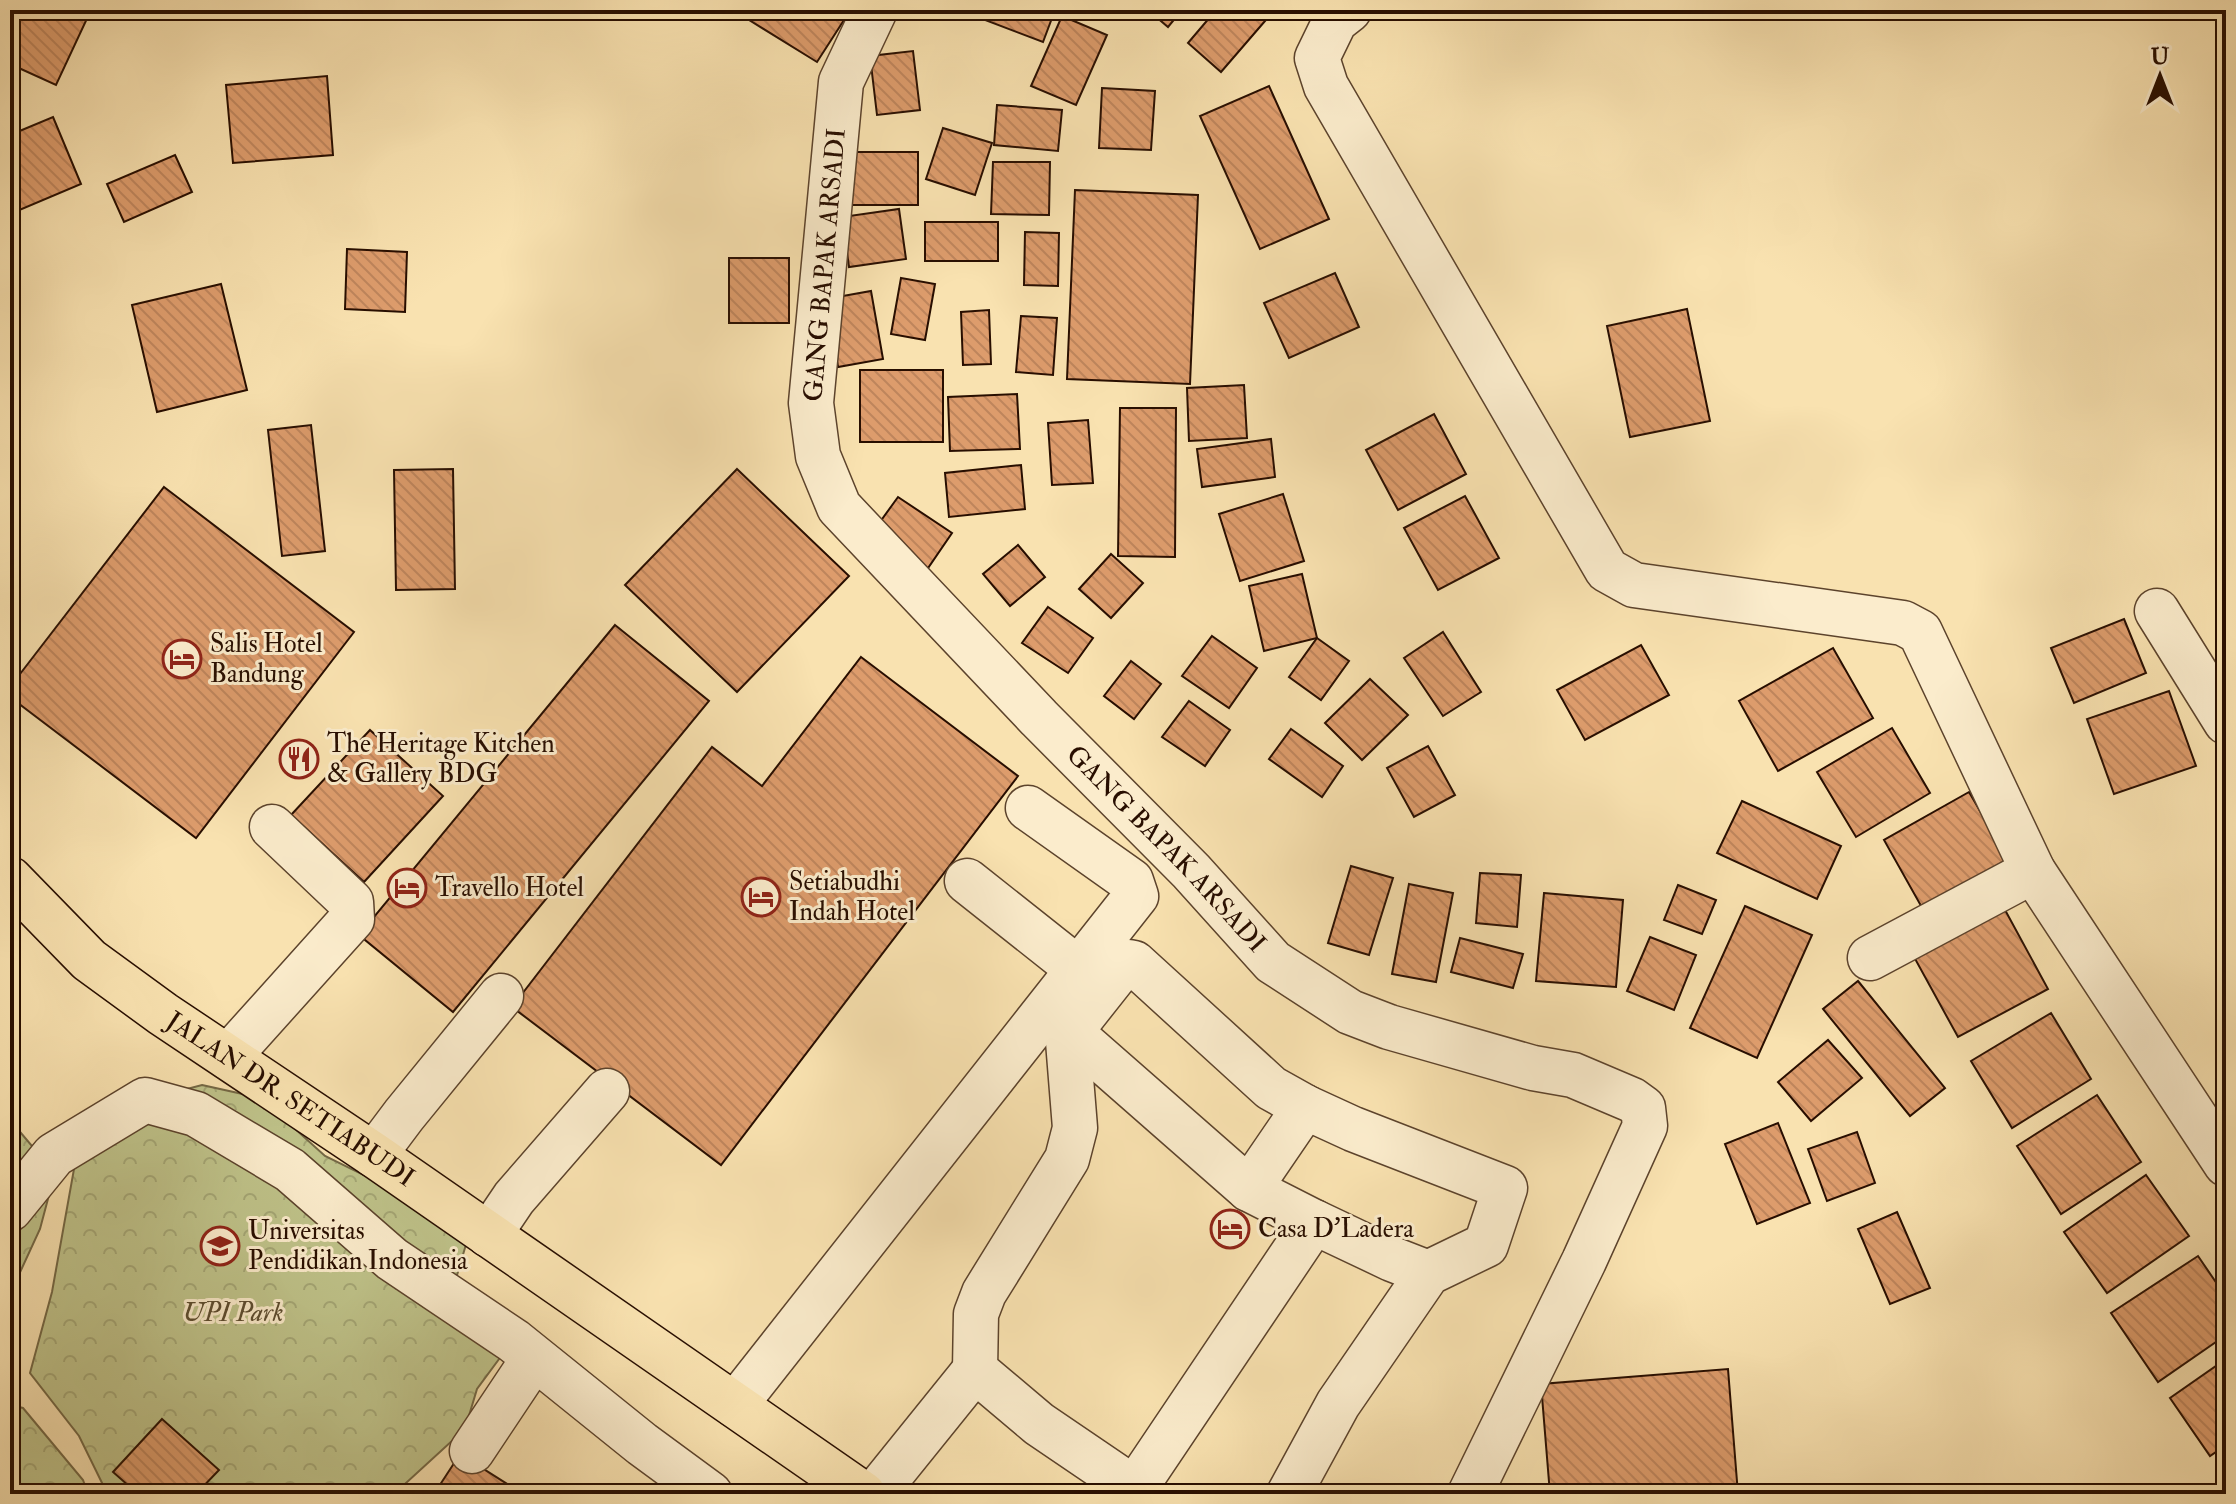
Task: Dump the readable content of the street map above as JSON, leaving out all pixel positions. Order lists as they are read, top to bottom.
{
  "streets": {
    "main road": ["JALAN DR. SETIABUDI"],
    "street": ["GANG BAPAK ARSADI"]
  },
  "parks": ["UPI Park"],
  "places": {
    "hotel": [
      "Salis Hotel Bandung",
      "Travello Hotel",
      "Setiabudhi Indah Hotel",
      "Casa D'Ladera"
    ],
    "restaurant": ["The Heritage Kitchen & Gallery BDG"],
    "school or university": ["Universitas Pendidikan Indonesia"]
  },
  "north": "top"
}
